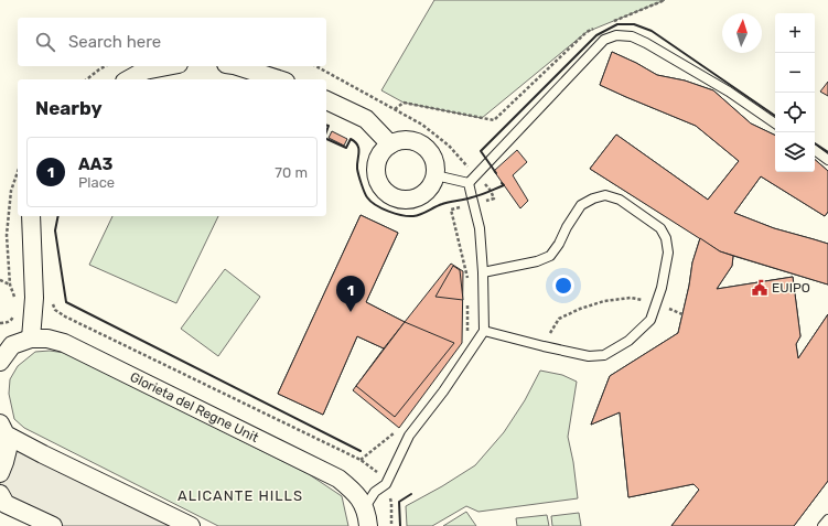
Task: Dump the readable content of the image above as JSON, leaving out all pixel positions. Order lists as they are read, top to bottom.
{
  "streets": {
    "street": ["Glorieta del Regne Unit"]
  },
  "districts": ["ALICANTE HILLS"],
  "places": {
    "public building": ["EUIPO"]
  },
  "north": "top",
  "page": {
    "map_buttons": ["+", "−"],
    "search": "Search here",
    "heading": "Nearby",
    "list": [
      {
        "mark": "1",
        "name": "AA3",
        "note": "Place",
        "value": "70 m"
      }
    ],
    "pins": "1"
  }
}
